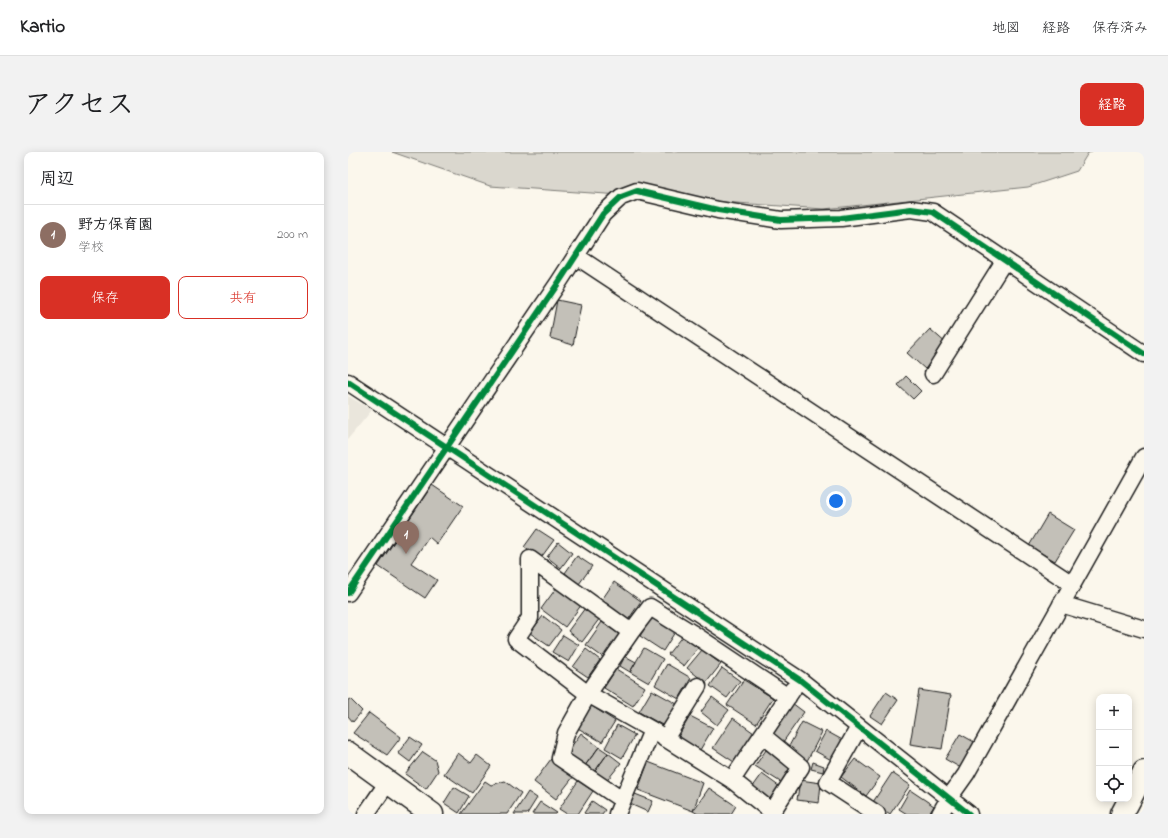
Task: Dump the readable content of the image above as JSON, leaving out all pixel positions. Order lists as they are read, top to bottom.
{
  "page": {
    "header": "Kartio",
    "nav": ["地図", "経路", "保存済み"],
    "title": "アクセス",
    "buttons": [
      "経路",
      ["保存", "共有"]
    ],
    "heading": "周辺",
    "list": [
      {
        "mark": "1",
        "name": "野方保育園",
        "note": "学校",
        "value": "200 m"
      }
    ],
    "pins": "1",
    "map_buttons": ["+", "−"]
  }
}
